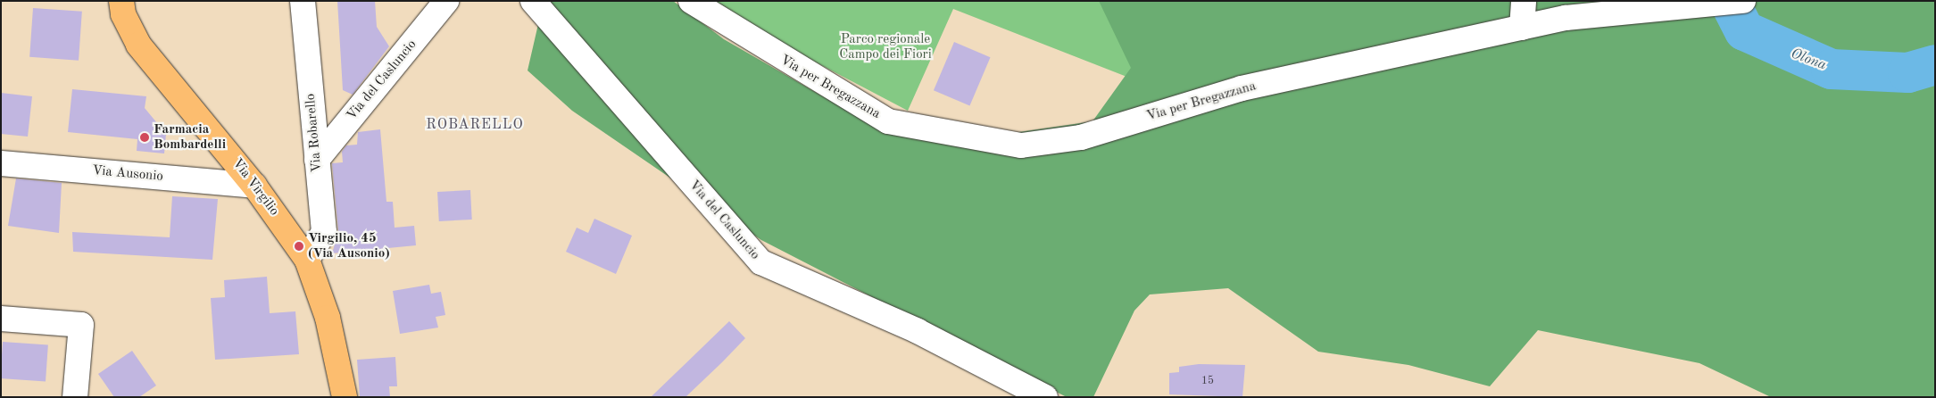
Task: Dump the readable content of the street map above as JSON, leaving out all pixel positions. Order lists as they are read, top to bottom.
{
  "streets": {
    "main road": ["Via Virgilio"],
    "street": [
      "Via del Casluncio",
      "Via per Bregazzana",
      "Via Robarello",
      "Via Ausonio"
    ]
  },
  "crossings": [
    ["Via del Casluncio", "Via Robarello"],
    ["Via Robarello", "Via Virgilio"],
    ["Via Ausonio", "Via Virgilio"]
  ],
  "districts": ["ROBARELLO"],
  "water": ["Olona"],
  "parks": ["Parco regionale Campo dei Fiori"],
  "places": ["Farmacia Bombardelli", "Virgilio, 45 (Via Ausonio)"],
  "house_numbers": ["15"]
}
